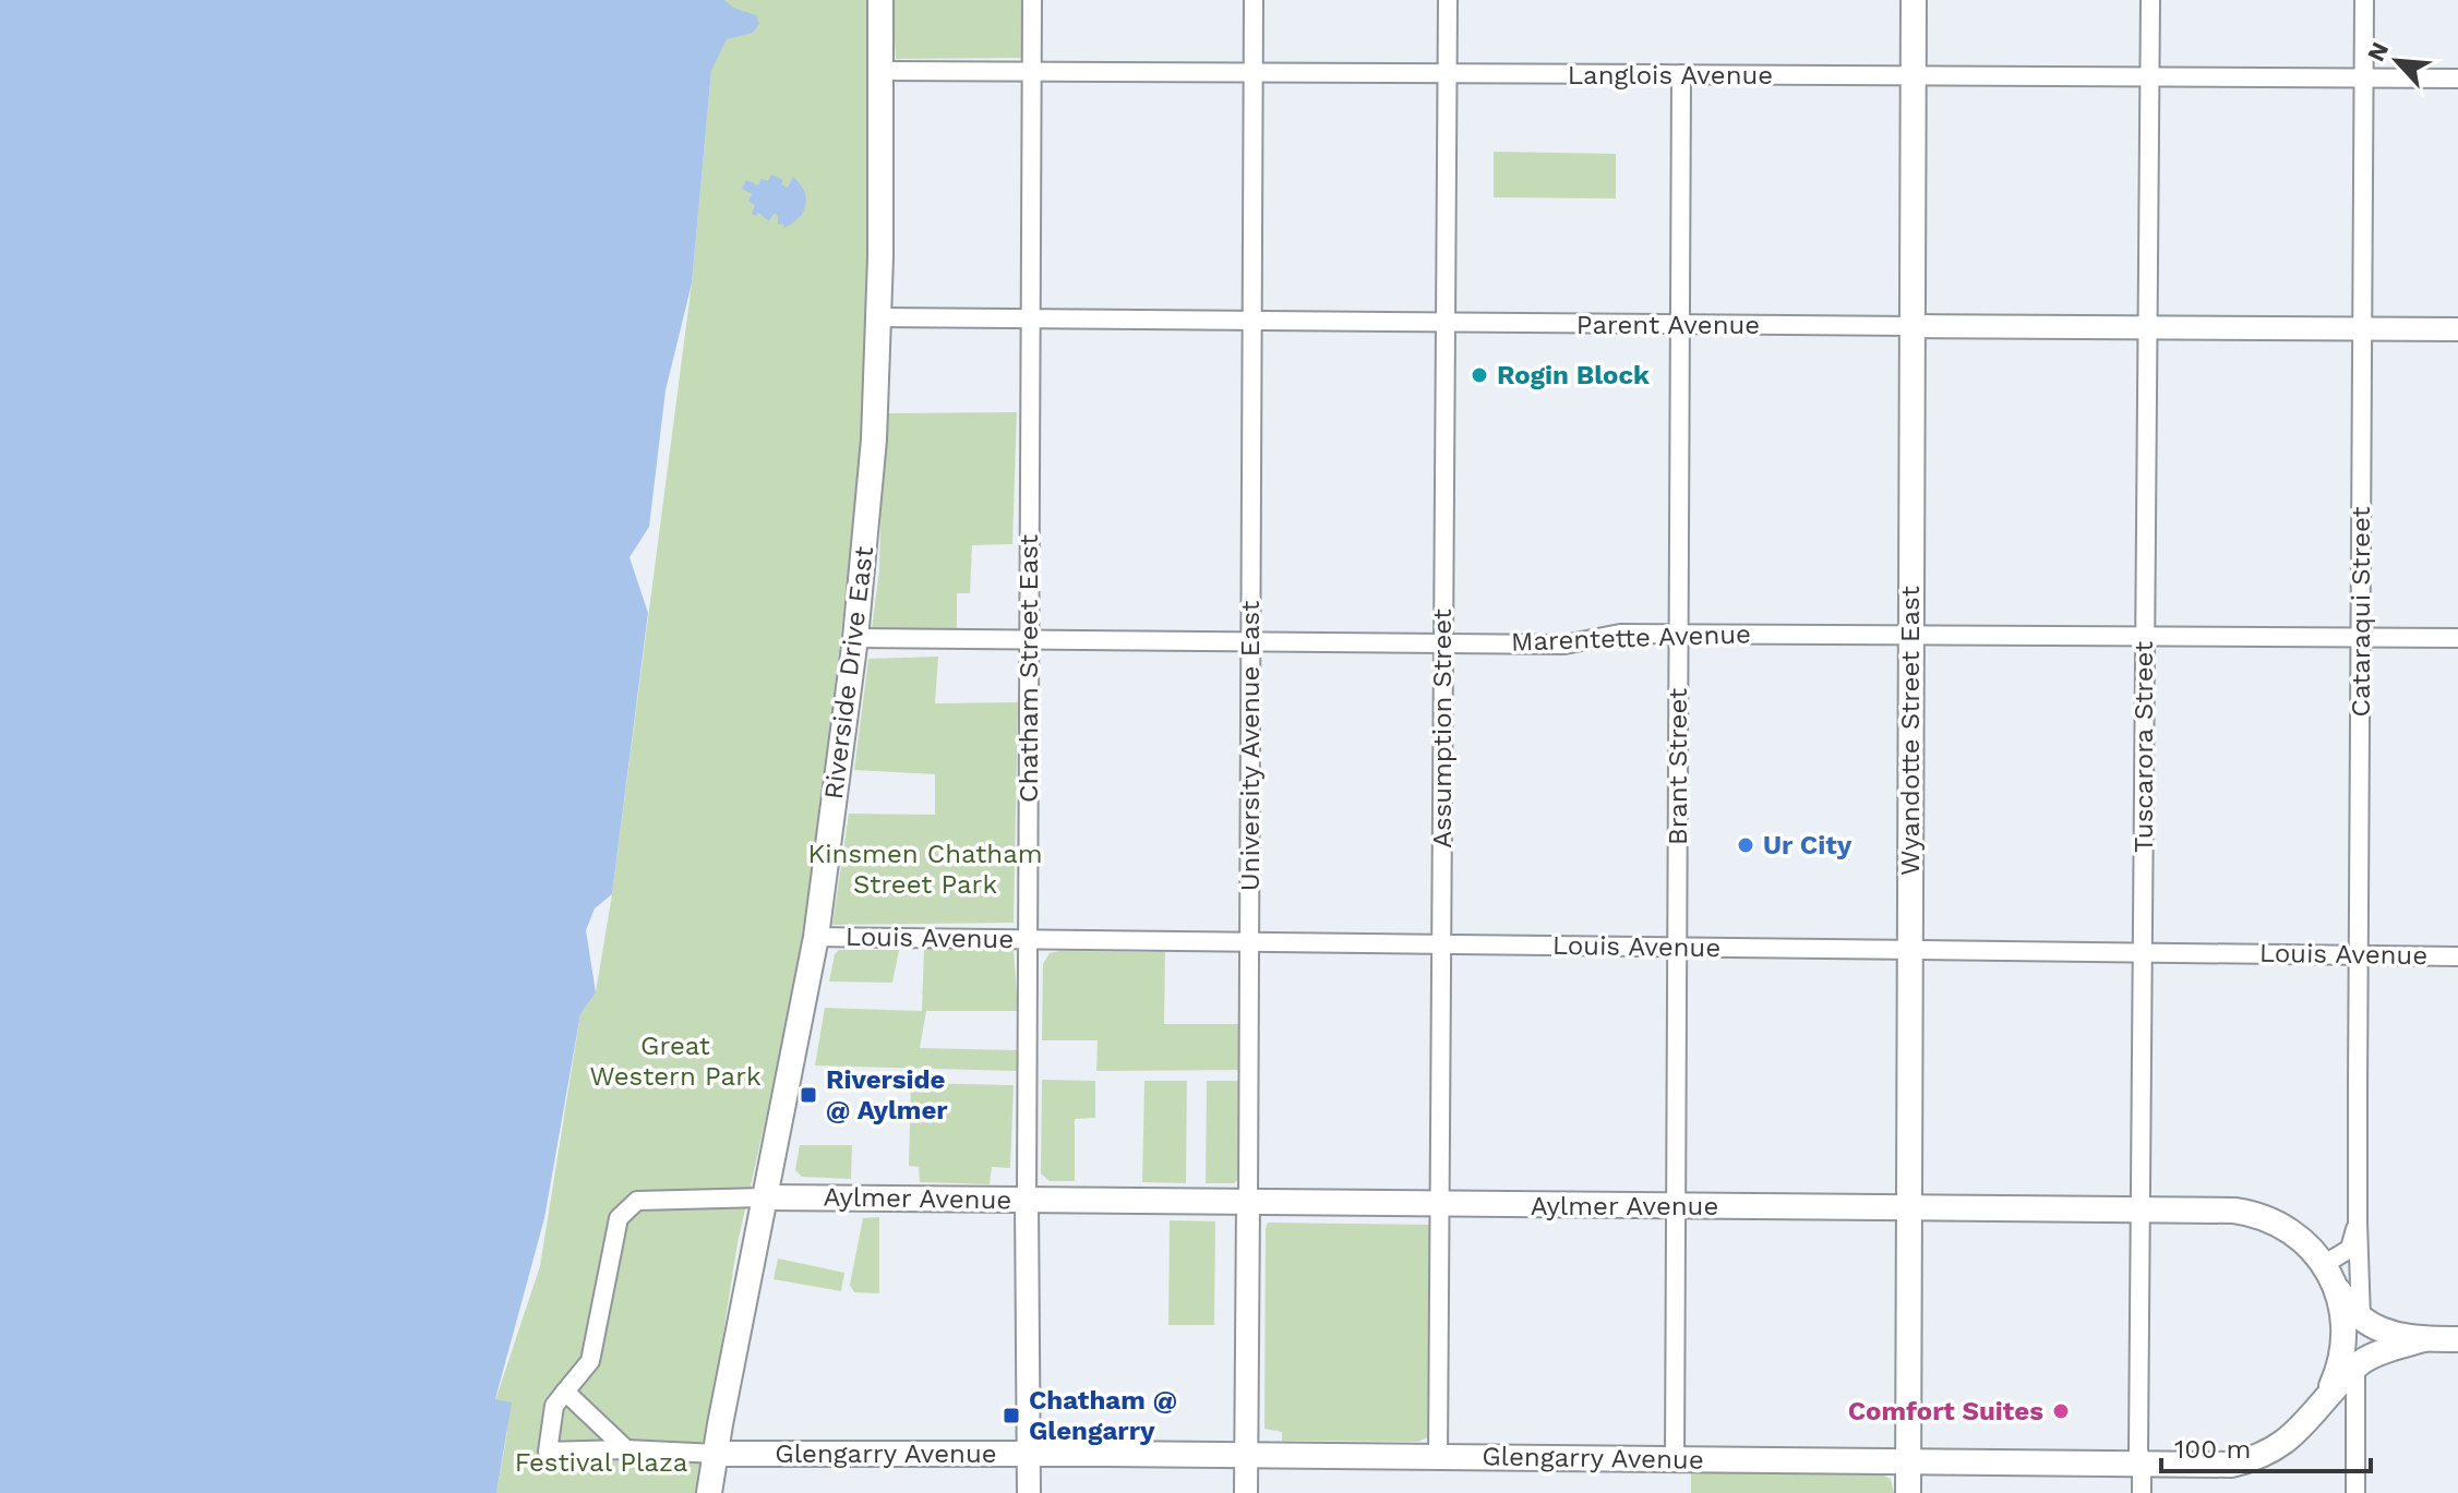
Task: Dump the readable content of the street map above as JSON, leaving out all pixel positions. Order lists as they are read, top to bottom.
{
  "streets": {
    "main road": [
      "Riverside Drive East",
      "Wyandotte Street East",
      "Aylmer Avenue",
      "Glengarry Avenue"
    ],
    "street": [
      "Langlois Avenue",
      "Parent Avenue",
      "Cataraqui Street",
      "Marentette Avenue",
      "Chatham Street East",
      "Assumption Street",
      "University Avenue East",
      "Tuscarora Street",
      "Brant Street",
      "Louis Avenue"
    ]
  },
  "crossings": [
    ["Langlois Avenue", "Cataraqui Street"],
    ["Langlois Avenue", "Chatham Street East"],
    ["Langlois Avenue", "Riverside Drive East"],
    ["Langlois Avenue", "Assumption Street"],
    ["Langlois Avenue", "Wyandotte Street East"],
    ["Langlois Avenue", "University Avenue East"],
    ["Langlois Avenue", "Tuscarora Street"],
    ["Langlois Avenue", "Brant Street"],
    ["Parent Avenue", "Cataraqui Street"],
    ["Parent Avenue", "Chatham Street East"],
    ["Parent Avenue", "Riverside Drive East"],
    ["Parent Avenue", "Assumption Street"],
    ["Parent Avenue", "Wyandotte Street East"],
    ["Parent Avenue", "University Avenue East"],
    ["Parent Avenue", "Tuscarora Street"],
    ["Parent Avenue", "Brant Street"],
    ["Cataraqui Street", "Marentette Avenue"],
    ["Cataraqui Street", "Louis Avenue"],
    ["Marentette Avenue", "Chatham Street East"],
    ["Marentette Avenue", "Riverside Drive East"],
    ["Marentette Avenue", "Assumption Street"],
    ["Marentette Avenue", "Wyandotte Street East"],
    ["Marentette Avenue", "University Avenue East"],
    ["Marentette Avenue", "Tuscarora Street"],
    ["Marentette Avenue", "Brant Street"],
    ["Chatham Street East", "Louis Avenue"],
    ["Chatham Street East", "Aylmer Avenue"],
    ["Chatham Street East", "Glengarry Avenue"],
    ["Riverside Drive East", "Louis Avenue"],
    ["Riverside Drive East", "Aylmer Avenue"],
    ["Riverside Drive East", "Glengarry Avenue"],
    ["Assumption Street", "Louis Avenue"],
    ["Assumption Street", "Aylmer Avenue"],
    ["Assumption Street", "Glengarry Avenue"],
    ["Wyandotte Street East", "Louis Avenue"],
    ["Wyandotte Street East", "Aylmer Avenue"],
    ["Wyandotte Street East", "Glengarry Avenue"],
    ["University Avenue East", "Louis Avenue"],
    ["University Avenue East", "Aylmer Avenue"],
    ["University Avenue East", "Glengarry Avenue"],
    ["Tuscarora Street", "Louis Avenue"],
    ["Tuscarora Street", "Aylmer Avenue"],
    ["Tuscarora Street", "Glengarry Avenue"],
    ["Brant Street", "Louis Avenue"],
    ["Brant Street", "Aylmer Avenue"],
    ["Brant Street", "Glengarry Avenue"],
    ["Aylmer Avenue", "Glengarry Avenue"]
  ],
  "parks": ["Kinsmen Chatham Street Park", "Great Western Park", "Festival Plaza"],
  "places": {
    "other": ["Rogin Block", "Ur City", "Comfort Suites"],
    "transit": ["Riverside @ Aylmer", "Chatham @ Glengarry"]
  },
  "scale_bar": "100 m",
  "north": "top left"
}
